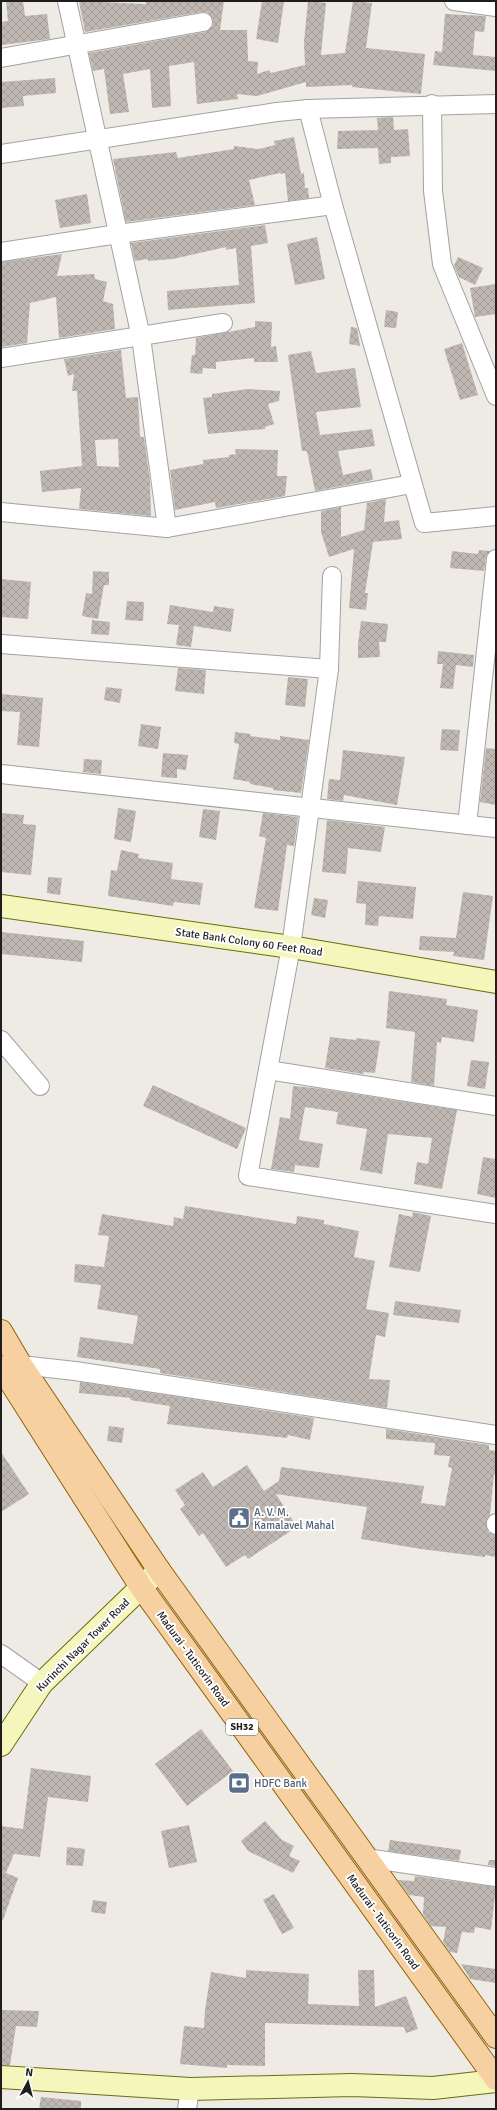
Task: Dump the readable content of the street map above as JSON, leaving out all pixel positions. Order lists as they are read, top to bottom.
{
  "streets": {
    "main road": ["Madurai - Tuticorin Road", "SH32"],
    "street": ["State Bank Colony 60 Feet Road", "Kurinchi Nagar Tower Road"]
  },
  "crossings": [
    ["Kurinchi Nagar Tower Road", "Madurai - Tuticorin Road"]
  ],
  "places": {
    "public building": ["A. V. M. Kamalavel Mahal"],
    "bank": ["HDFC Bank"]
  },
  "north": "top"
}
